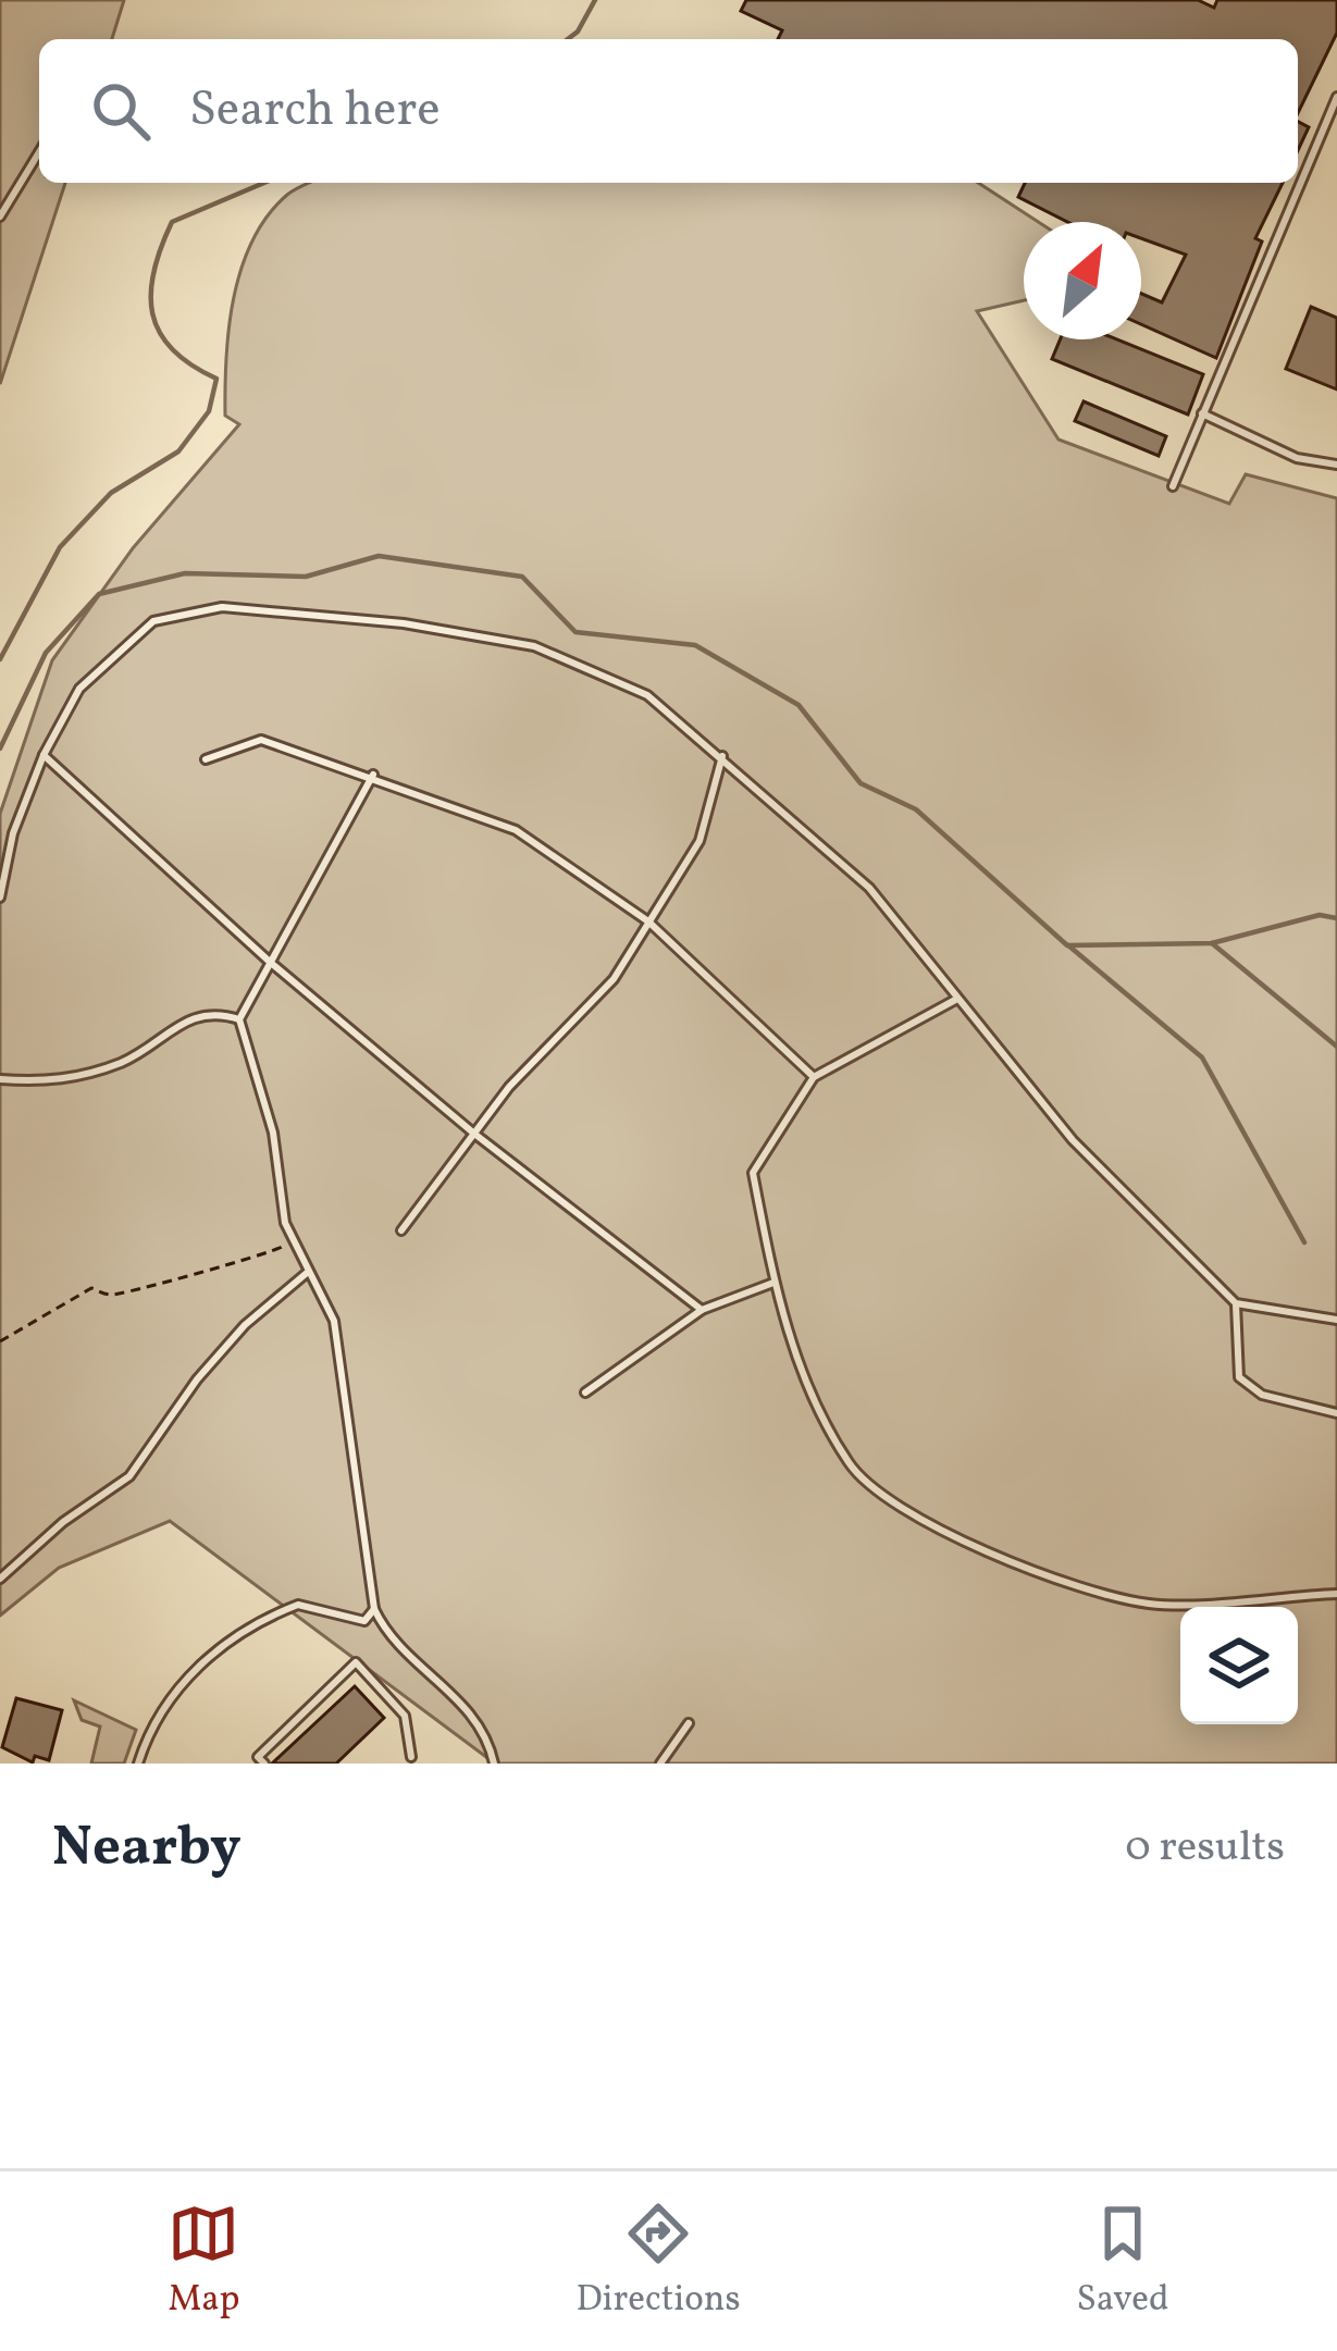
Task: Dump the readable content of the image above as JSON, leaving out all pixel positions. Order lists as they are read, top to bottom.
{
  "north": "top right",
  "page": {
    "search": "Search here",
    "heading": ["Nearby", "0 results"],
    "nav": ["Map", "Directions", "Saved"]
  }
}
